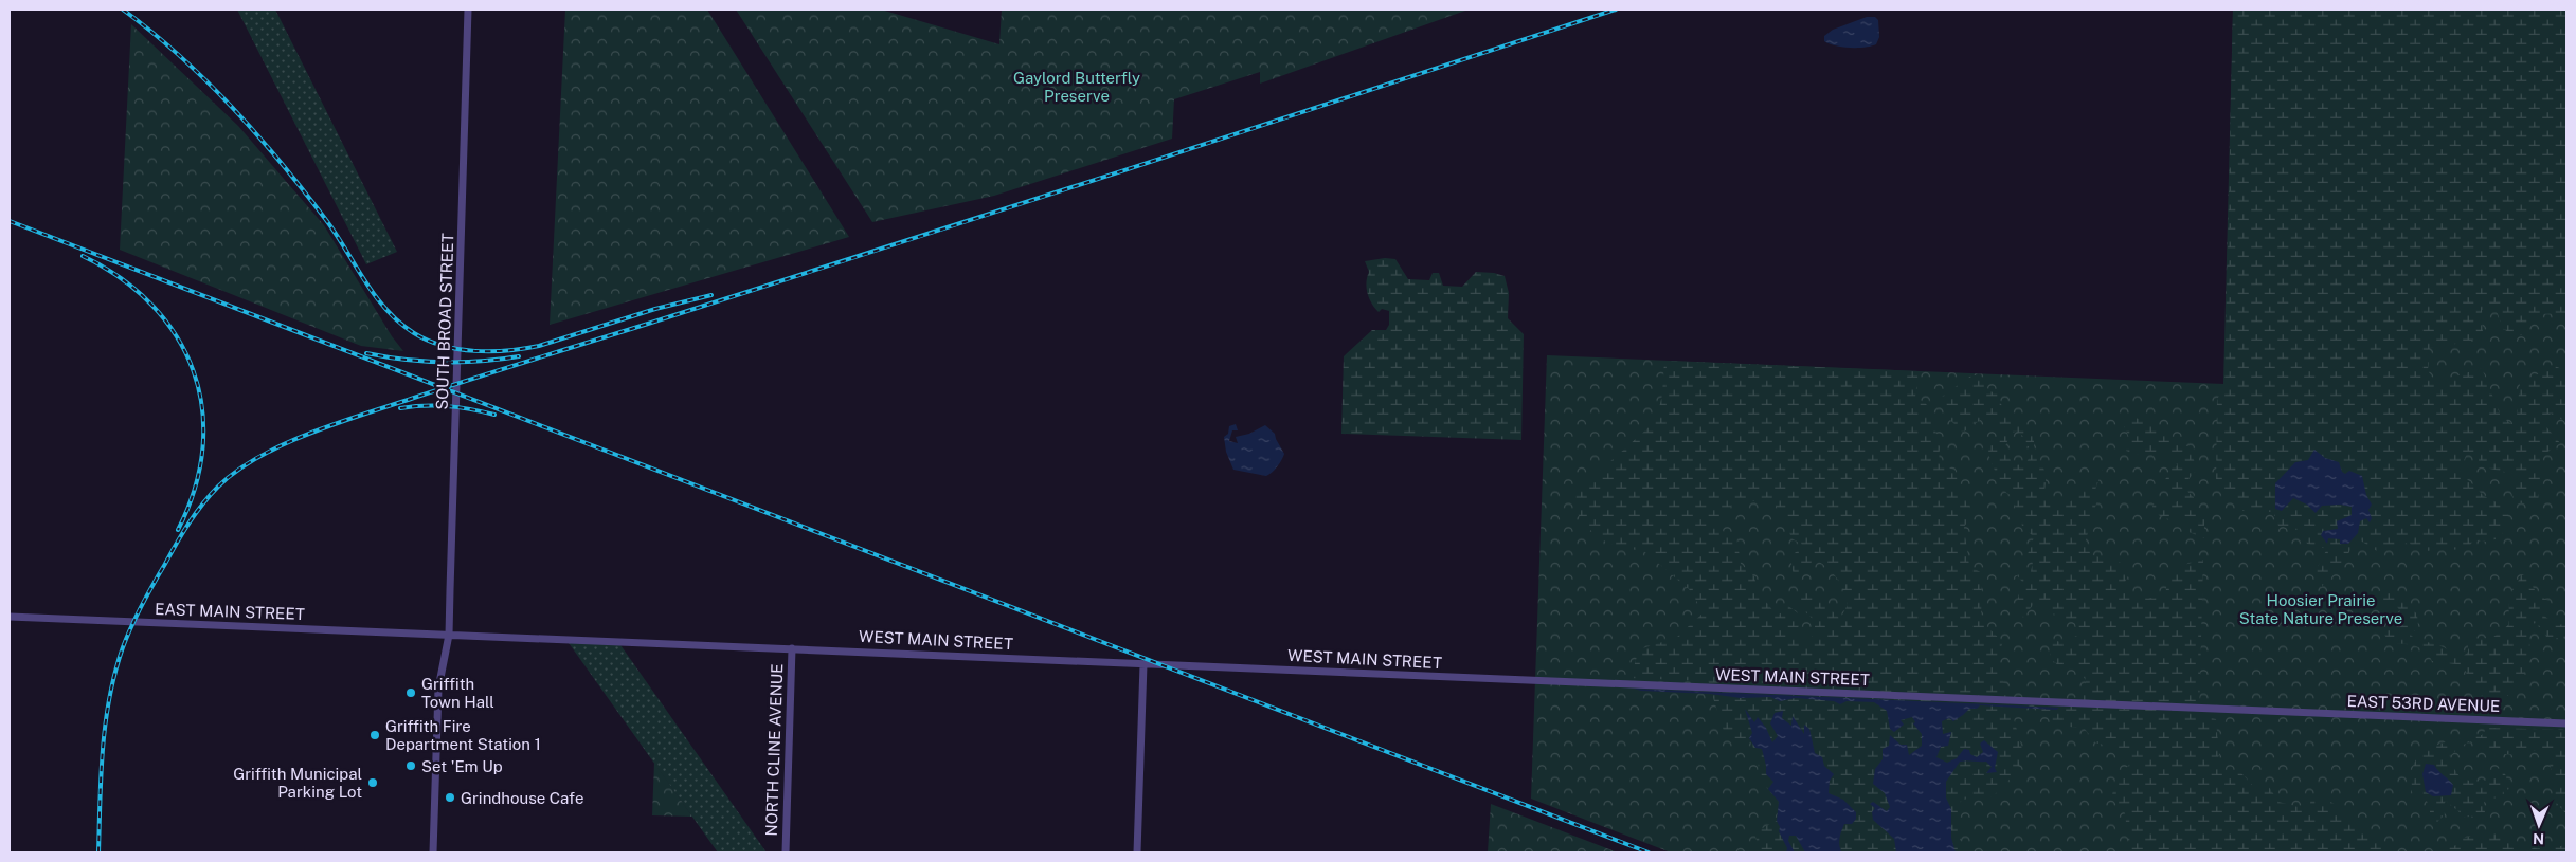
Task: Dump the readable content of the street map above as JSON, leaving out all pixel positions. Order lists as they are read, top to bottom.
{
  "streets": {
    "street": [
      "SOUTH BROAD STREET",
      "EAST MAIN STREET",
      "WEST MAIN STREET",
      "EAST 53RD AVENUE",
      "NORTH CLINE AVENUE"
    ]
  },
  "crossings": [
    ["SOUTH BROAD STREET", "EAST MAIN STREET"],
    ["SOUTH BROAD STREET", "WEST MAIN STREET"],
    ["EAST MAIN STREET", "WEST MAIN STREET"],
    ["WEST MAIN STREET", "EAST 53RD AVENUE"],
    ["WEST MAIN STREET", "NORTH CLINE AVENUE"]
  ],
  "parks": ["Gaylord Butterfly Preserve", "Hoosier Prairie State Nature Preserve"],
  "places": [
    "Griffith Town Hall",
    "Griffith Fire Department Station 1",
    "Set 'Em Up",
    "Griffith Municipal Parking Lot",
    "Grindhouse Cafe"
  ],
  "north": "bottom"
}
